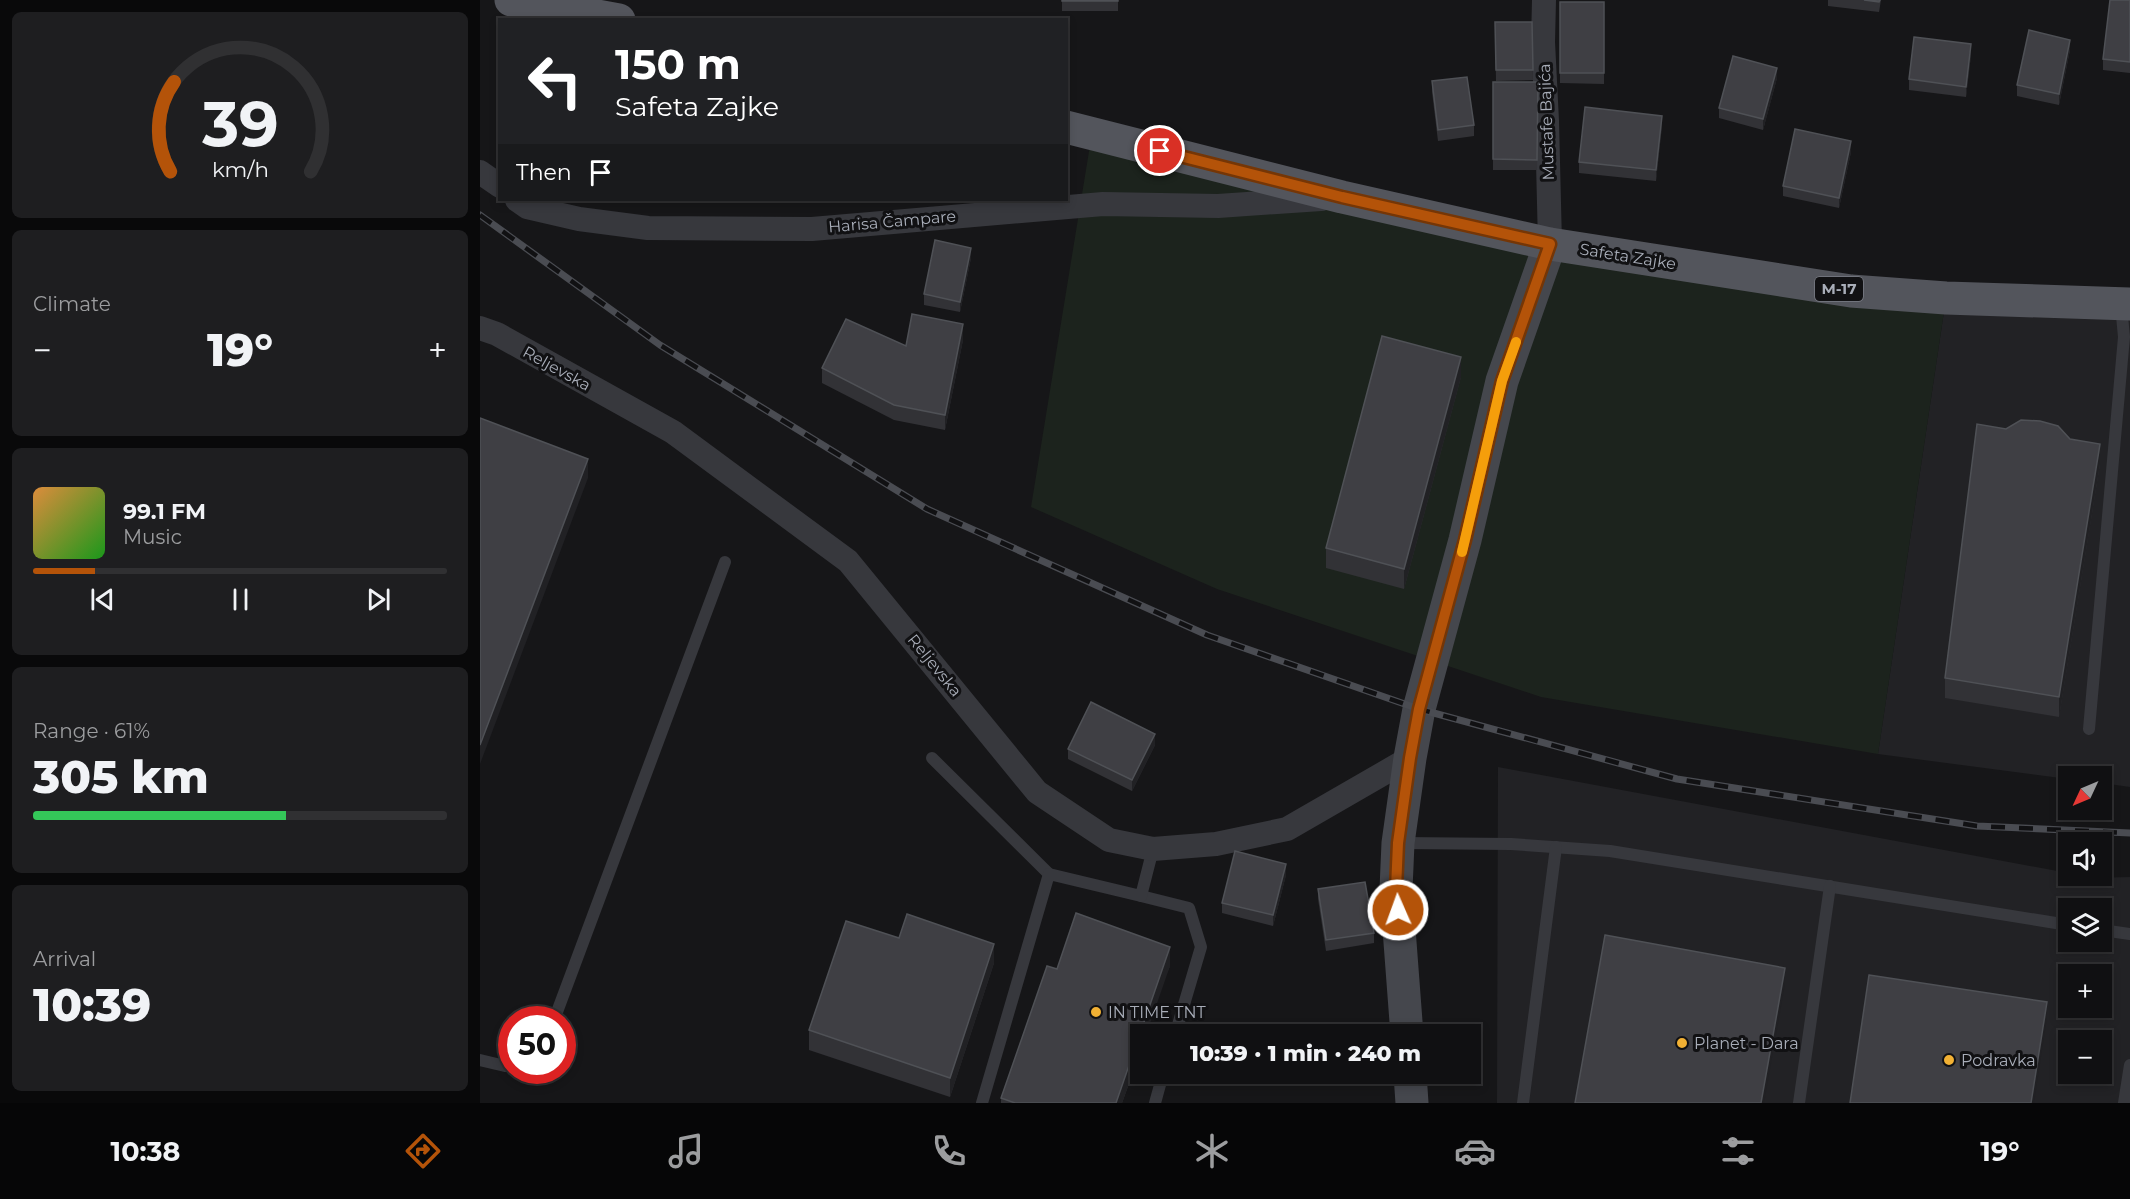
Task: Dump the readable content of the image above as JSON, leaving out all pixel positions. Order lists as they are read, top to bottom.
{
  "streets": {
    "main road": ["Safeta Zajke", "M-17"],
    "street": ["Mustafe Bajića", "Harisa Čampare", "Reljevska"]
  },
  "crossings": [
    ["Mustafe Bajića", "Safeta Zajke"],
    ["Harisa Čampare", "Safeta Zajke"]
  ],
  "places": ["IN TIME TNT", "Planet - Dara", "Podravka"],
  "north": "bottom left",
  "page": {
    "turn": ["150 m", "Safeta Zajke"],
    "then": "Then",
    "tile": [
      "Climate",
      ["Range · 61%", "305 km"],
      ["Arrival", "10:39"]
    ],
    "heat": ["−", "19°", "+"],
    "song": ["99.1 FM", "Music"],
    "map_buttons": ["+", "−"],
    "limit": "50",
    "trip": "10:39 · 1 min · 240 m",
    "tabs": ["10:38", "19°"],
    "gauge": ["39", "km/h"]
  }
}
